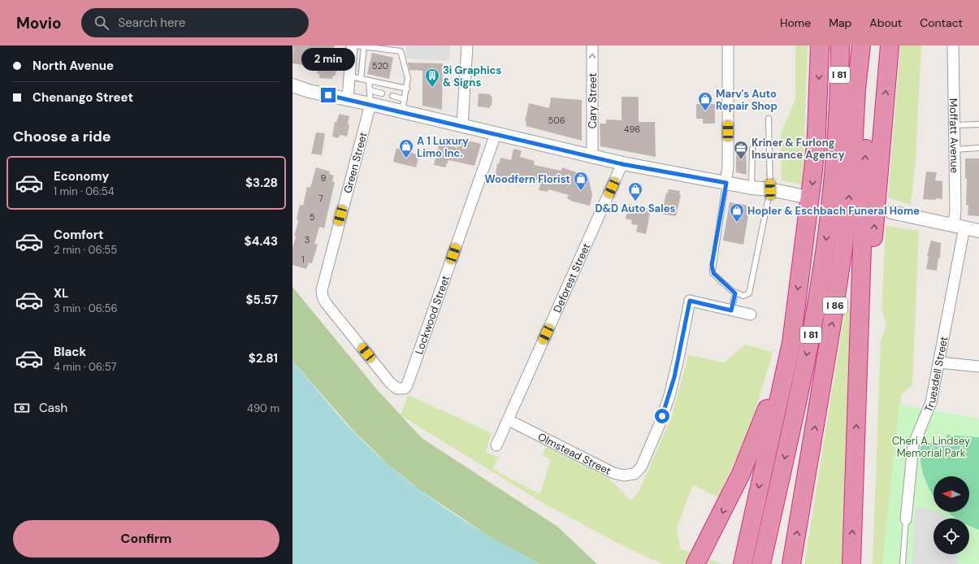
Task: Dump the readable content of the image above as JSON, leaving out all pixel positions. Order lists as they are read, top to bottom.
{
  "streets": {
    "highway": ["I 81", "I 86"],
    "street": [
      "Cary Street",
      "Moffatt Avenue",
      "Green Street",
      "Deforest Street",
      "Lockwood Street",
      "Truesdell Street",
      "Olmstead Street"
    ]
  },
  "crossings": [
    ["Moffatt Avenue", "Truesdell Street"],
    ["Green Street", "Lockwood Street"],
    ["Deforest Street", "Olmstead Street"]
  ],
  "one_way": ["Cary Street"],
  "parks": ["Cheri A. Lindsey Memorial Park"],
  "places": {
    "building": ["3i Graphics & Signs"],
    "shop": [
      "Marv's Auto Repair Shop",
      "A 1 Luxury Limo Inc.",
      "Woodfern Florist",
      "D&D Auto Sales",
      "Hopler & Eschbach Funeral Home"
    ],
    "office": ["Kriner & Furlong Insurance Agency"]
  },
  "house_numbers": [
    "520",
    "506",
    "496",
    "9",
    "7",
    "5",
    "3",
    "1"
  ],
  "north": "left",
  "page": {
    "header": "Movio",
    "search": "Search here",
    "nav": [
      "Home",
      "Map",
      "About",
      "Contact"
    ],
    "banner": ["North Avenue", "Chenango Street"],
    "bubble": "2 min",
    "heading": "Choose a ride",
    "list": [
      {
        "name": "Economy",
        "note": "1 min · 06:54",
        "value": "$3.28"
      },
      {
        "name": "Comfort",
        "note": "2 min · 06:55",
        "value": "$4.43"
      },
      {
        "name": "XL",
        "note": "3 min · 06:56",
        "value": "$5.57"
      },
      {
        "name": "Black",
        "note": "4 min · 06:57",
        "value": "$2.81"
      }
    ],
    "pay": ["Cash", "490 m"],
    "buttons": "Confirm"
  }
}
